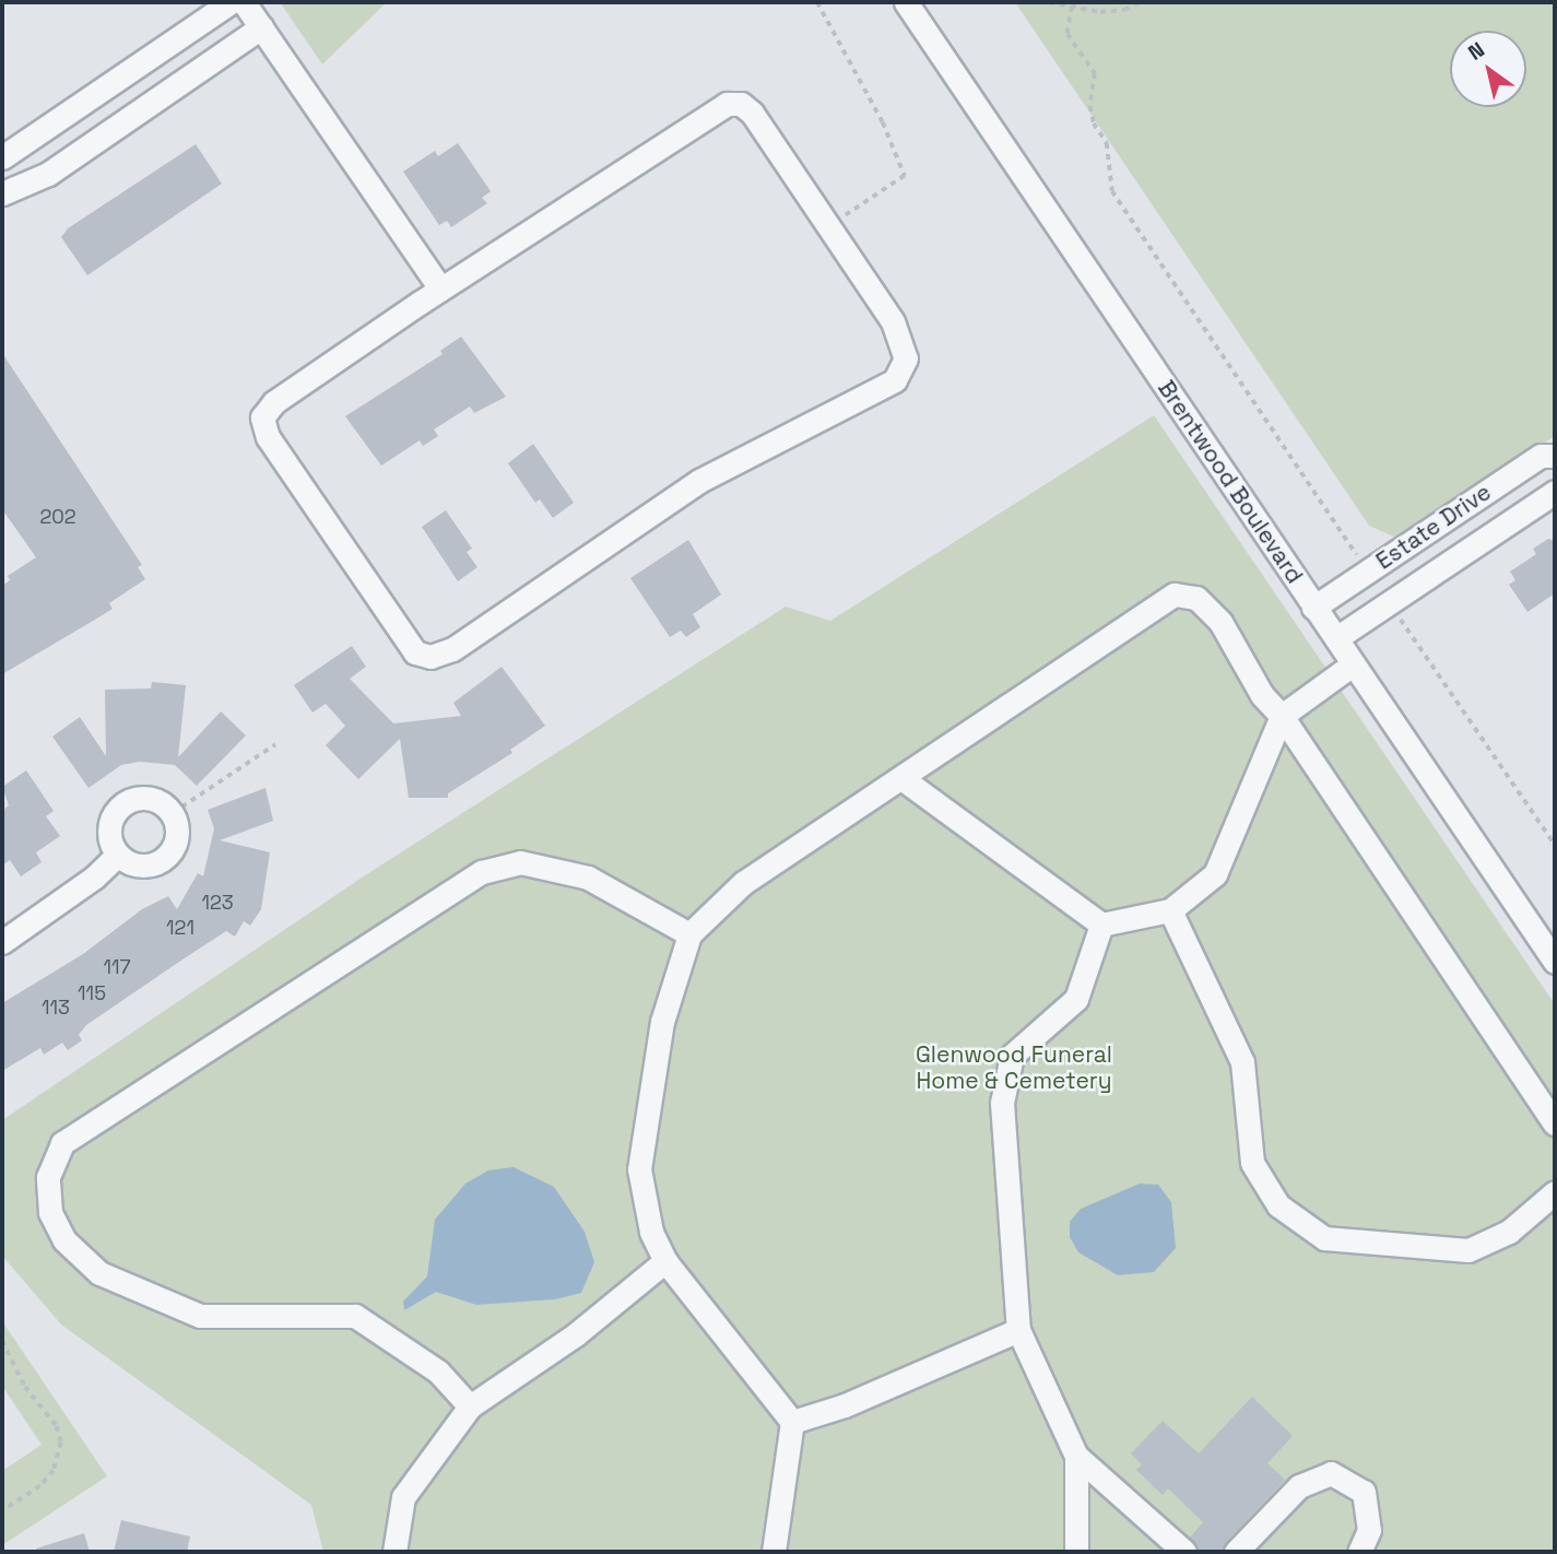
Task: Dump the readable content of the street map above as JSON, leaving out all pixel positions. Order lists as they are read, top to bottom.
{
  "streets": {
    "street": ["Brentwood Boulevard", "Estate Drive"]
  },
  "crossings": [
    ["Brentwood Boulevard", "Estate Drive"]
  ],
  "parks": ["Glenwood Funeral Home & Cemetery"],
  "house_numbers": [
    "202",
    "123",
    "121",
    "117",
    "115",
    "113"
  ],
  "north": "top left"
}
